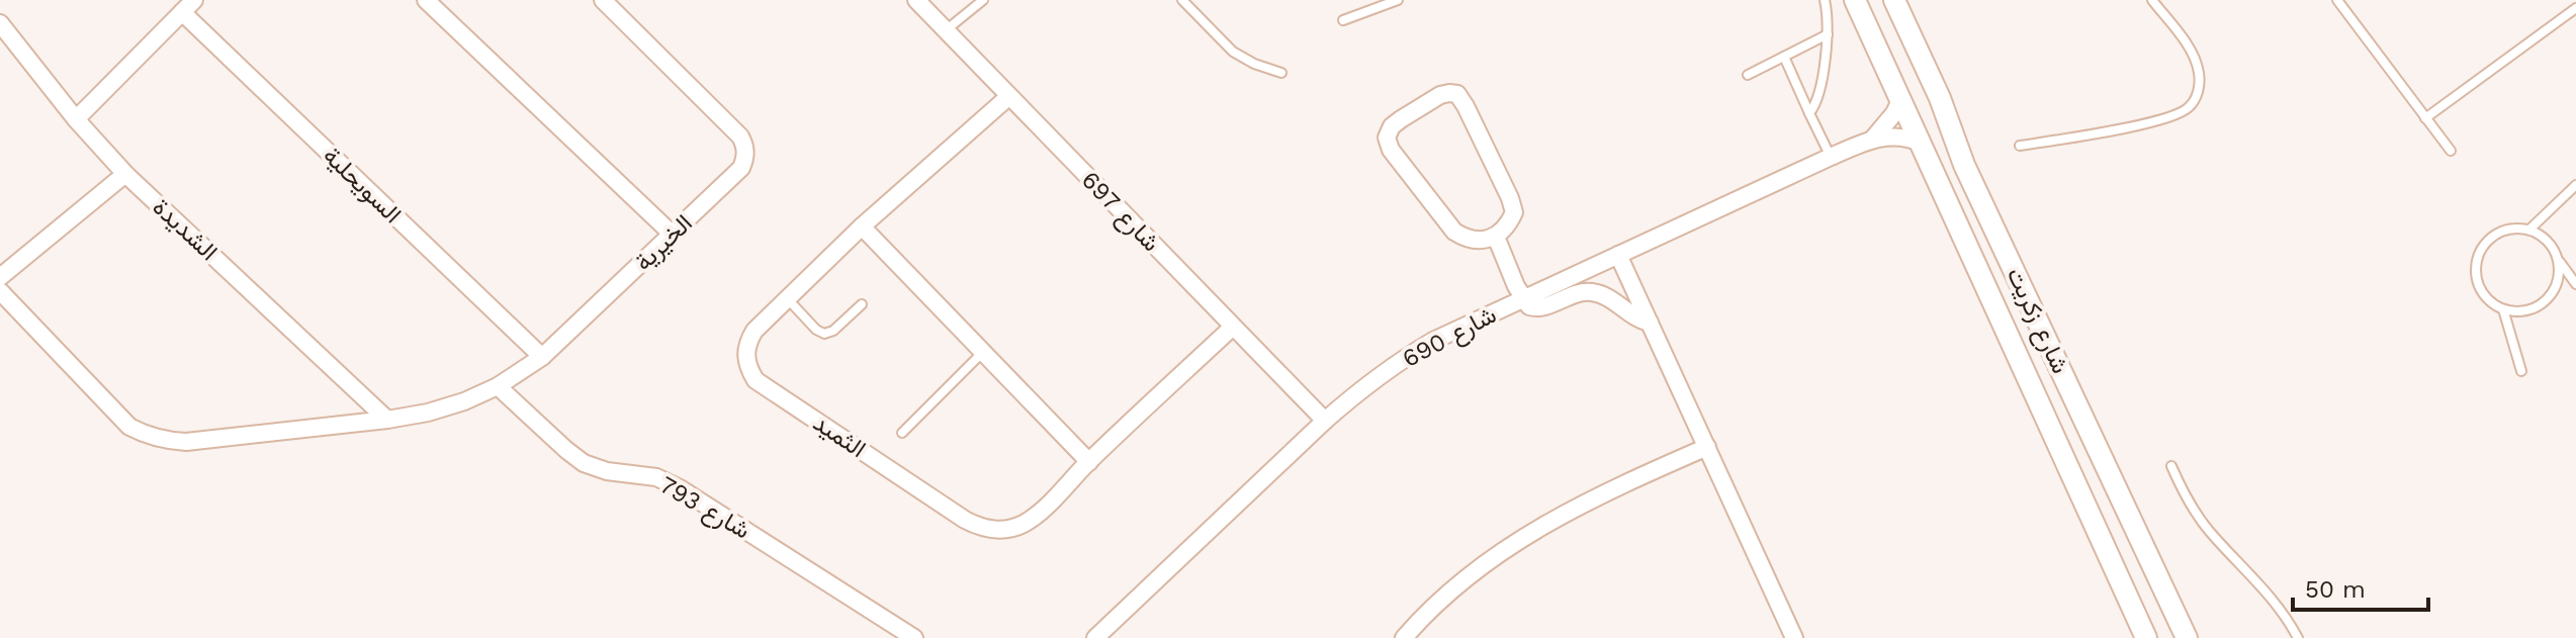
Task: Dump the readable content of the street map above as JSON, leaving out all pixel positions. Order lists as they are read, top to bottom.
{
  "streets": {
    "street": [
      "السويحلية",
      "شارع 697",
      "الشديدة",
      "الخيرية",
      "شارع زكريت",
      "شارع 690",
      "الثميد",
      "شارع 793"
    ]
  },
  "crossings": [
    ["السويحلية", "الخيرية"],
    ["شارع 697", "شارع 690"],
    ["شارع 697", "الثميد"],
    ["الشديدة", "الخيرية"],
    ["الخيرية", "شارع 793"],
    ["شارع زكريت", "شارع 690"]
  ],
  "scale_bar": "50 m"
}
